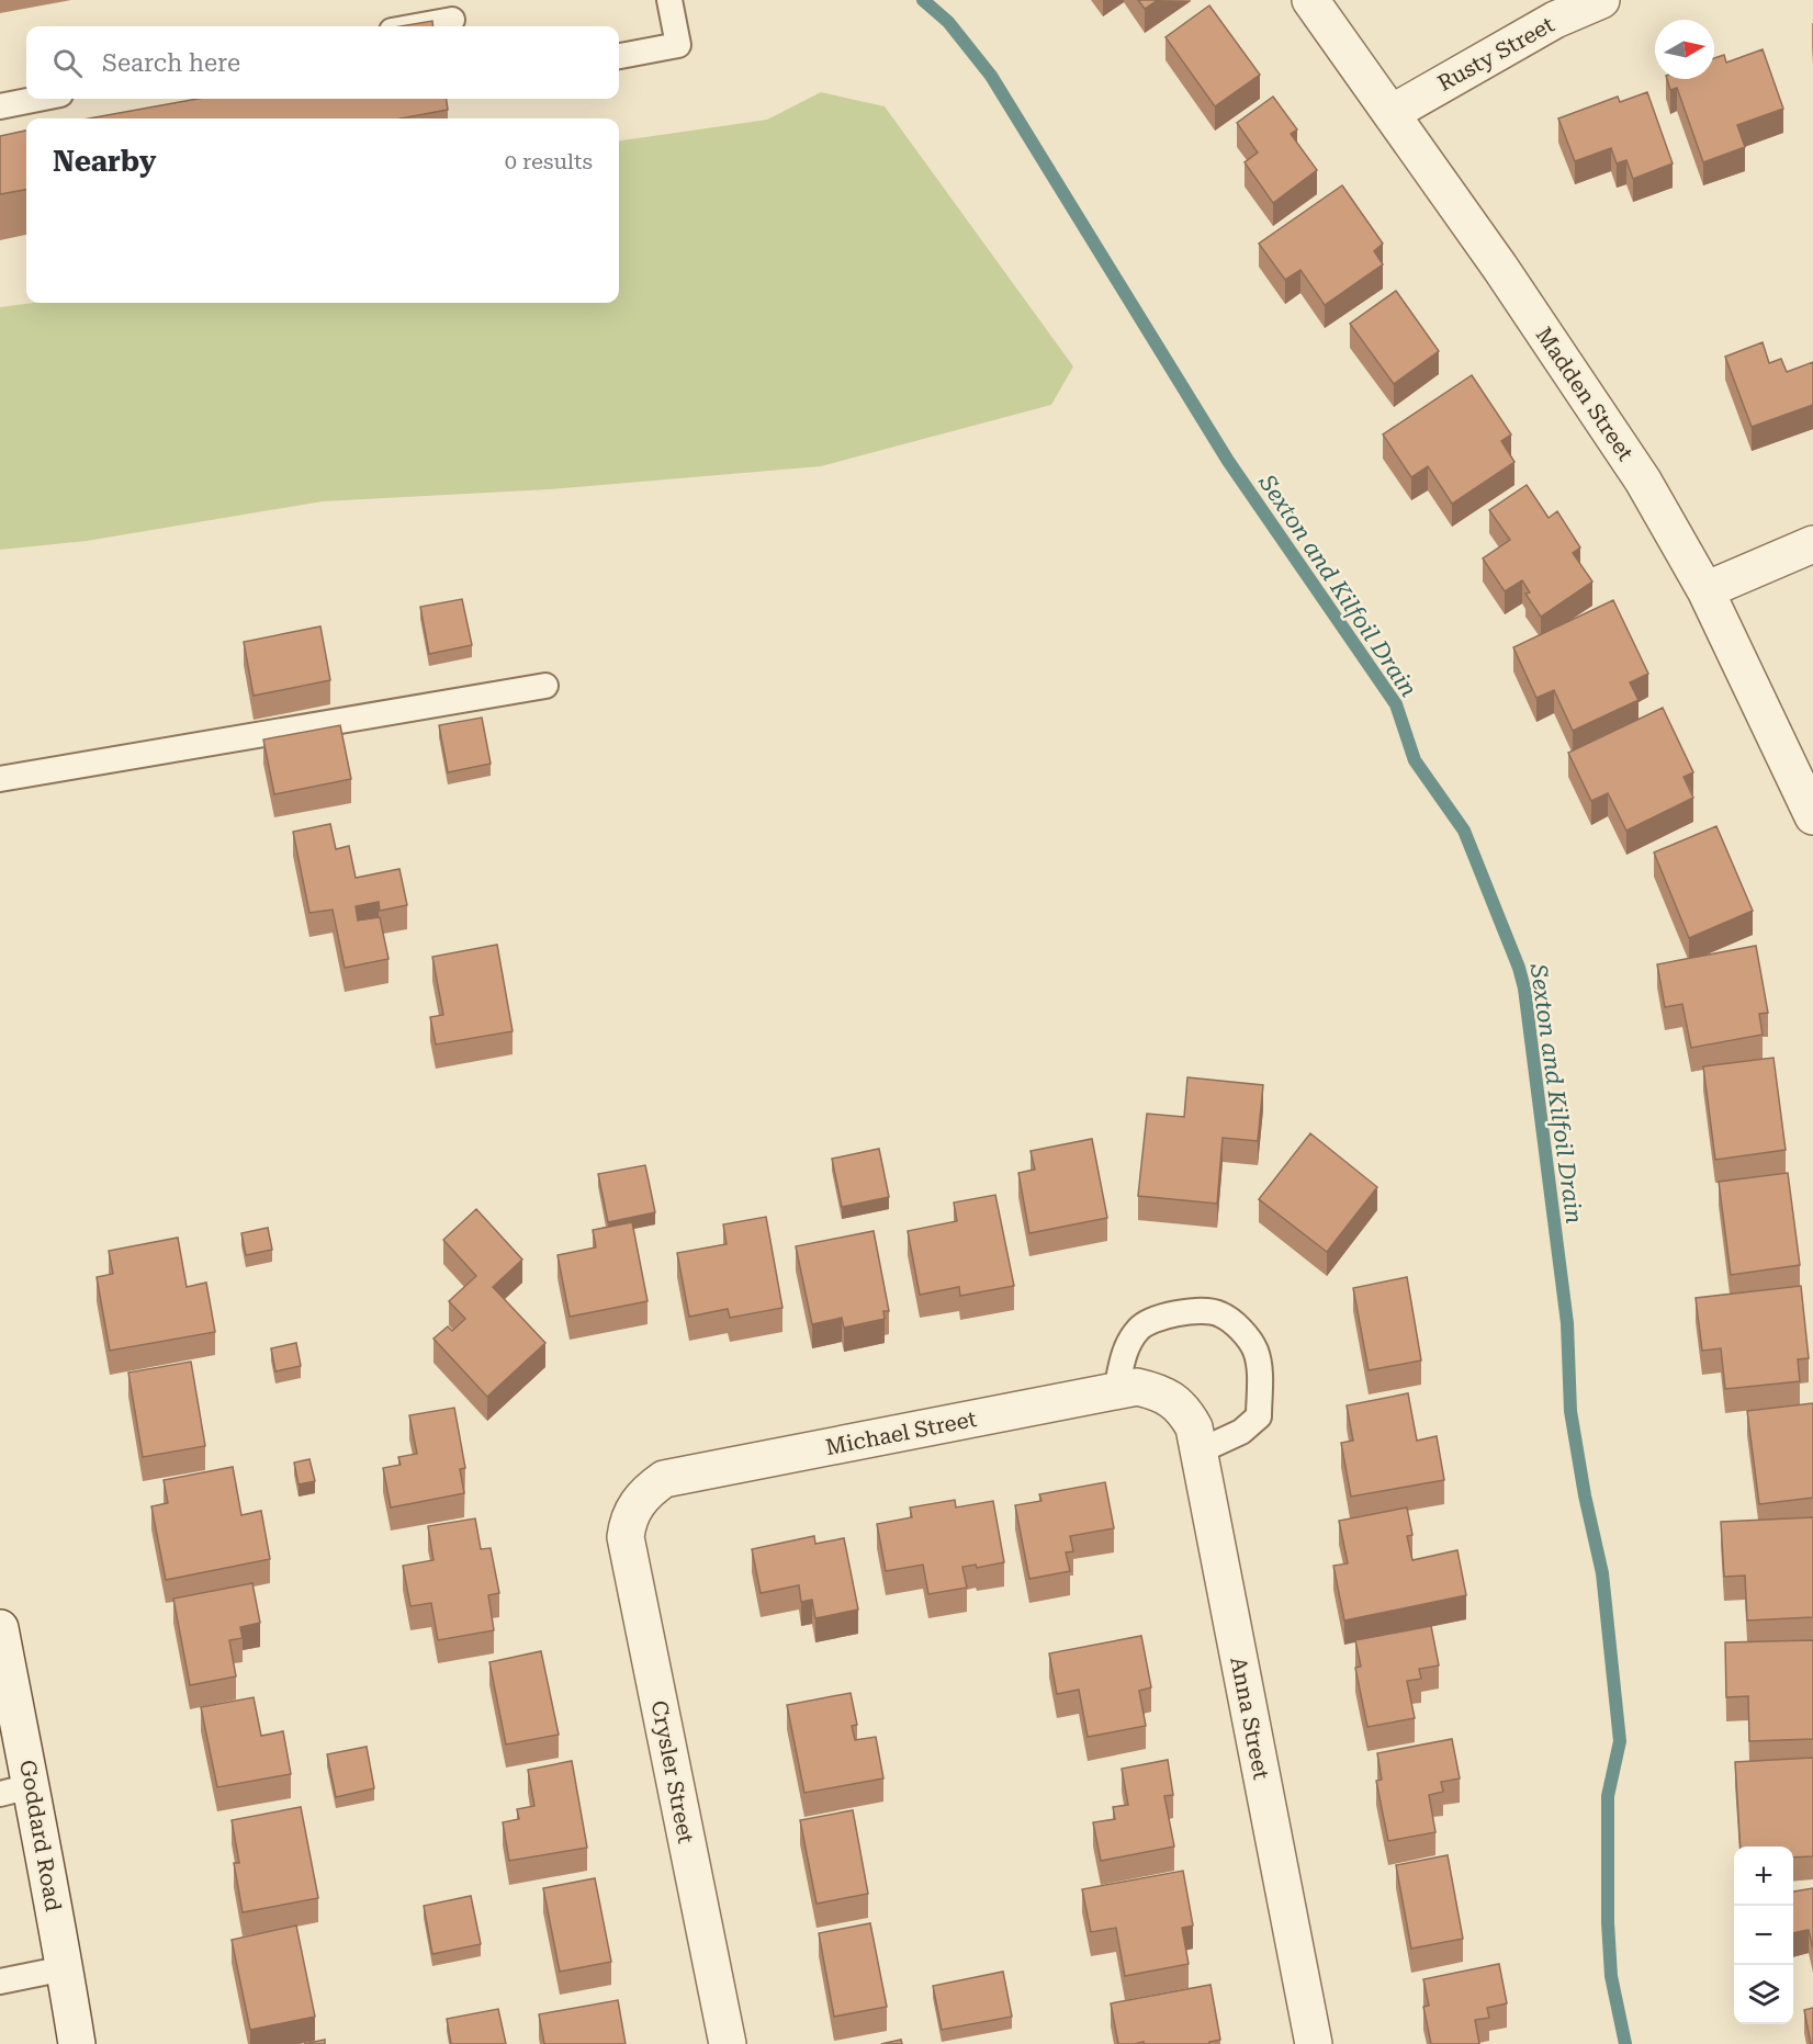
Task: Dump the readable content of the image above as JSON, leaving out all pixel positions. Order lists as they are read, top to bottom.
{
  "streets": {
    "street": [
      "Rusty Street",
      "Madden Street",
      "Michael Street",
      "Anna Street",
      "Crysler Street",
      "Goddard Road"
    ]
  },
  "crossings": [
    ["Rusty Street", "Madden Street"],
    ["Michael Street", "Anna Street"],
    ["Michael Street", "Crysler Street"]
  ],
  "water": ["Sexton and Kilfoil Drain"],
  "north": "right",
  "page": {
    "search": "Search here",
    "heading": ["Nearby", "0 results"],
    "map_buttons": ["+", "−"]
  }
}
